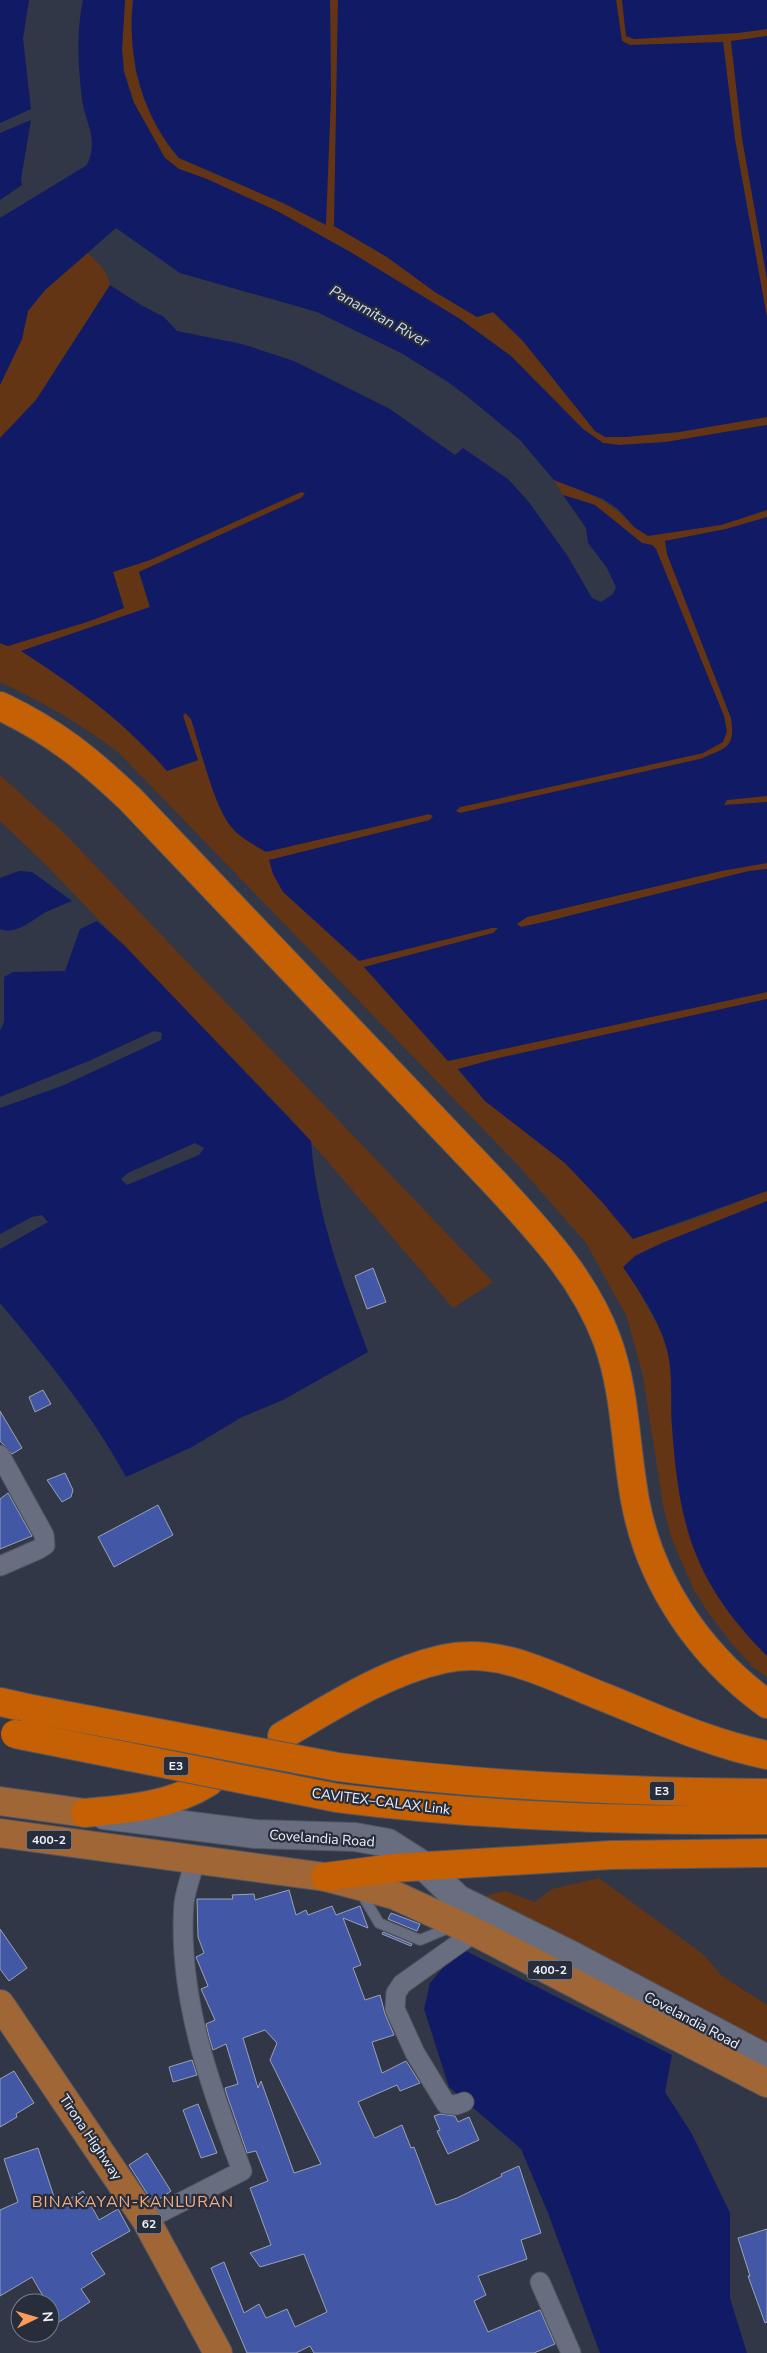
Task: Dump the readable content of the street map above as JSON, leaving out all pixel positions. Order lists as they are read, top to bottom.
{
  "streets": {
    "highway": ["E3", "CAVITEX–CALAX Link"],
    "main road": [
      "Covelandia Road",
      "400-2",
      "Tirona Highway",
      "62"
    ]
  },
  "districts": ["BINAKAYAN-KANLURAN"],
  "water": ["Panamitan River"],
  "north": "right"
}
